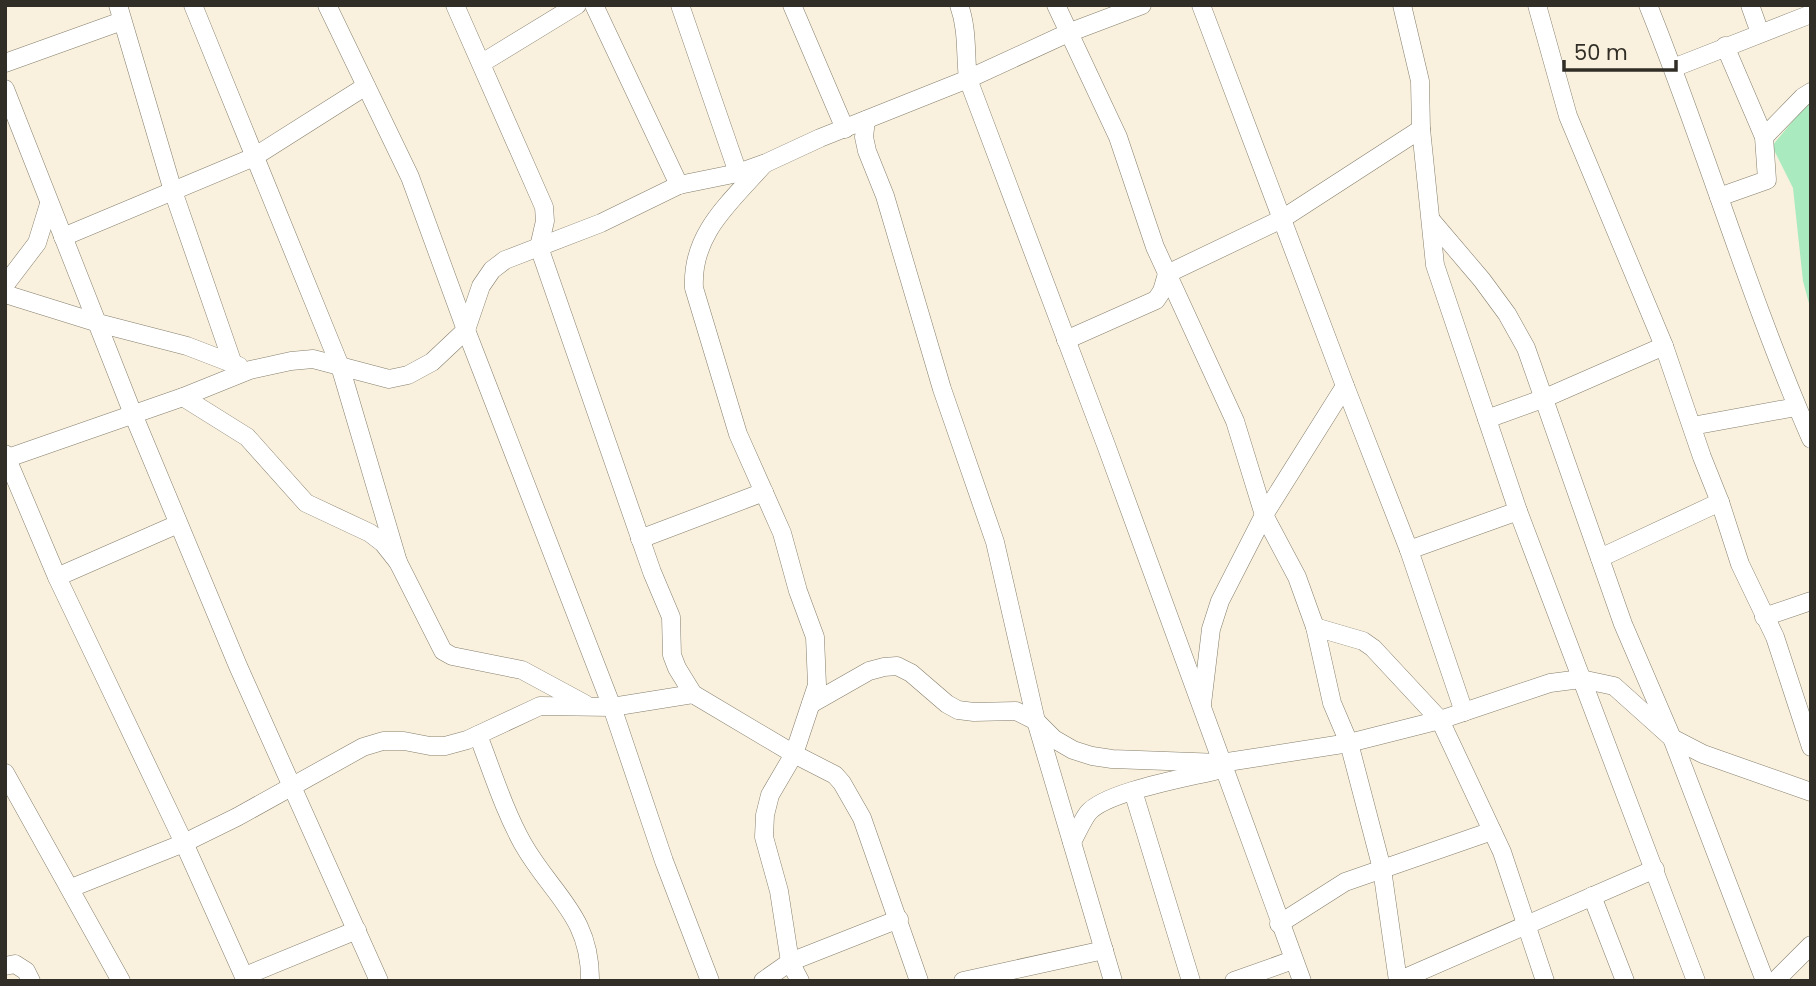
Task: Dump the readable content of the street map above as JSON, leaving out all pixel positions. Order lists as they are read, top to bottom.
{
  "scale_bar": "50 m"
}
